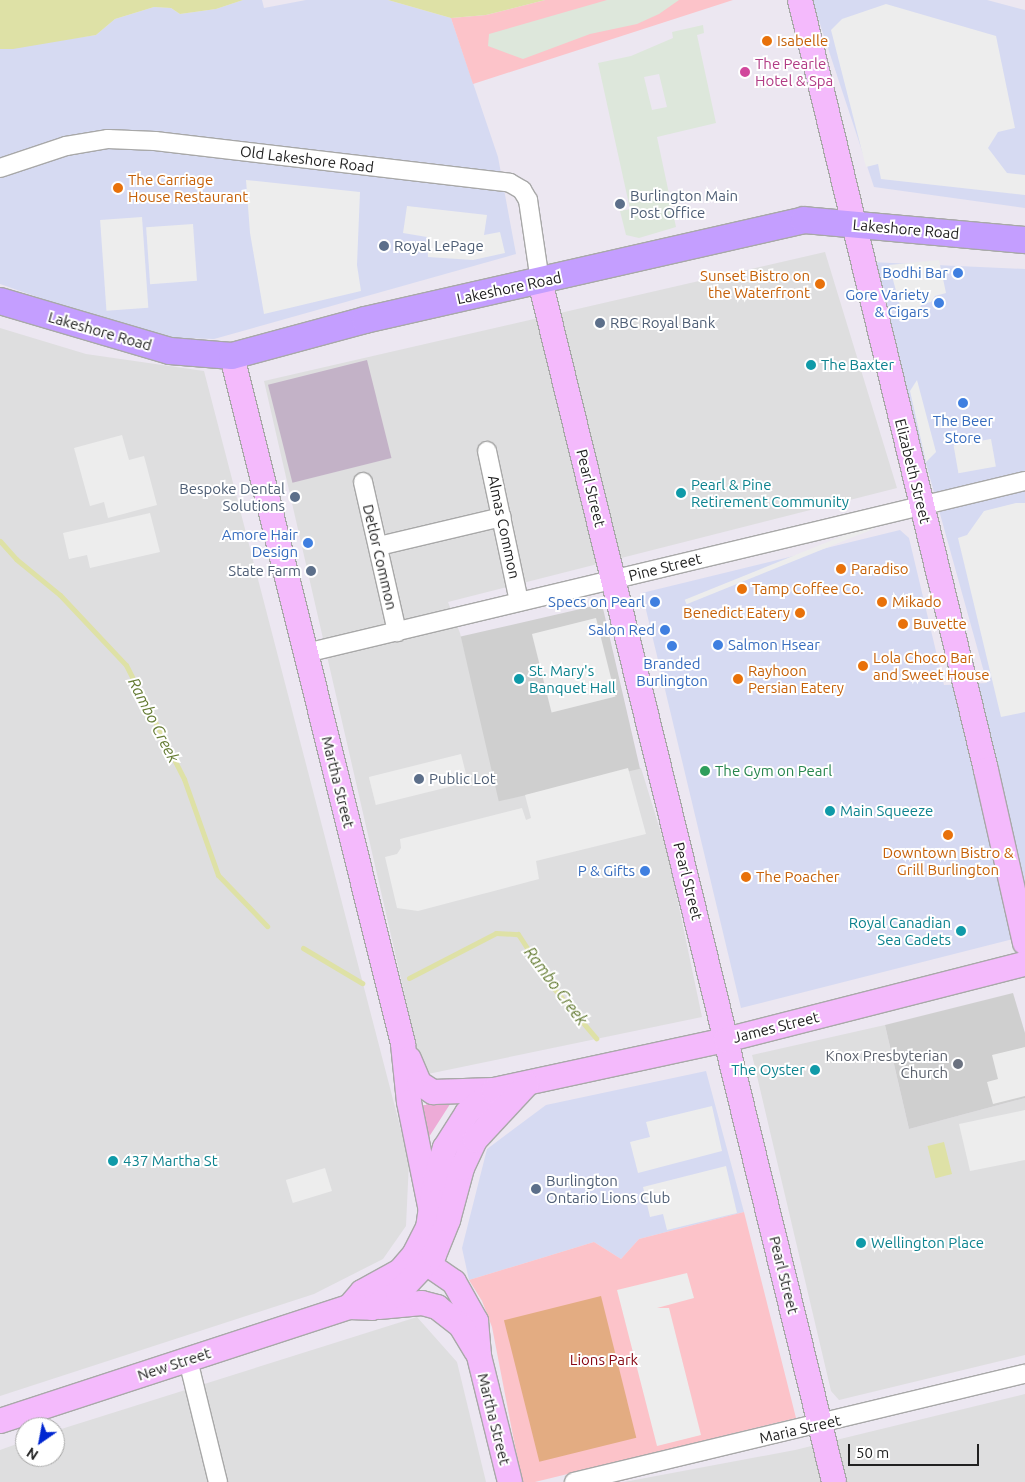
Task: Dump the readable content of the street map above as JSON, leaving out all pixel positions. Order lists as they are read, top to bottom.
{
  "streets": {
    "main road": ["Lakeshore Road"],
    "street": [
      "Old Lakeshore Road",
      "Elizabeth Street",
      "Pearl Street",
      "Almas Common",
      "Detlor Common",
      "Pine Street",
      "Martha Street",
      "James Street",
      "New Street",
      "Maria Street"
    ]
  },
  "crossings": [
    ["Old Lakeshore Road", "Lakeshore Road"],
    ["Old Lakeshore Road", "Pearl Street"],
    ["Lakeshore Road", "Elizabeth Street"],
    ["Lakeshore Road", "Pearl Street"],
    ["Lakeshore Road", "Martha Street"],
    ["Elizabeth Street", "Pine Street"],
    ["Pearl Street", "Pine Street"],
    ["Pearl Street", "James Street"],
    ["Pearl Street", "Maria Street"],
    ["Almas Common", "Pine Street"],
    ["Detlor Common", "Pine Street"],
    ["Pine Street", "Martha Street"],
    ["Martha Street", "James Street"]
  ],
  "water": ["Rambo Creek"],
  "parks": ["Lions Park"],
  "places": [
    "Isabelle",
    "The Pearle Hotel & Spa",
    "The Carriage House Restaurant",
    "Burlington Main Post Office",
    "Royal LePage",
    "Bodhi Bar",
    "Sunset Bistro on the Waterfront",
    "Gore Variety & Cigars",
    "RBC Royal Bank",
    "The Baxter",
    "The Beer Store",
    "Pearl & Pine Retirement Community",
    "Bespoke Dental Solutions",
    "Amore Hair Design",
    "Paradiso",
    "State Farm",
    "Tamp Coffee Co.",
    "Specs on Pearl",
    "Mikado",
    "Benedict Eatery",
    "Buvette",
    "Salon Red",
    "Salmon Hsear",
    "Branded Burlington",
    "Lola Choco Bar and Sweet House",
    "St. Mary's Banquet Hall",
    "Rayhoon Persian Eatery",
    "The Gym on Pearl",
    "Public Lot",
    "Main Squeeze",
    "Downtown Bistro & Grill Burlington",
    "P & Gifts",
    "The Poacher",
    "Royal Canadian Sea Cadets",
    "Knox Presbyterian Church",
    "The Oyster",
    "437 Martha St",
    "Burlington Ontario Lions Club",
    "Wellington Place"
  ],
  "scale_bar": "50 m",
  "north": "bottom left"
}
